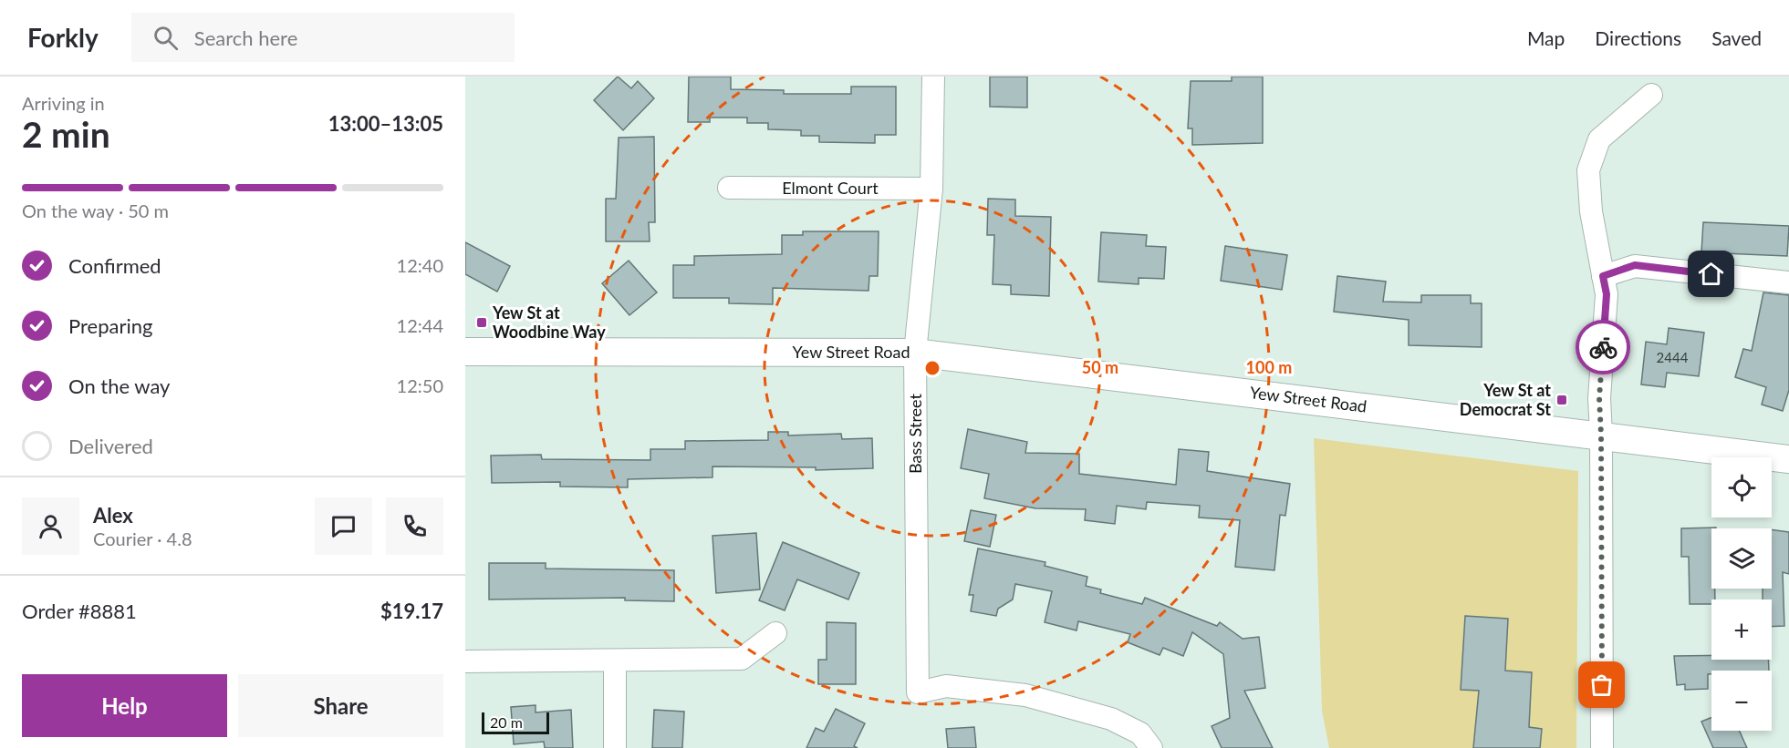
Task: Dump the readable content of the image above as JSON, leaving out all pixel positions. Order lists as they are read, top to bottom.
{
  "streets": {
    "street": ["Elmont Court", "Yew Street Road", "Bass Street"]
  },
  "crossings": [
    ["Elmont Court", "Bass Street"],
    ["Yew Street Road", "Bass Street"]
  ],
  "places": {
    "transit": ["Yew St at Woodbine Way", "Yew St at Democrat St"]
  },
  "house_numbers": ["2444"],
  "scale_bar": "20 m",
  "page": {
    "header": "Forkly",
    "search": "Search here",
    "nav": ["Map", "Directions", "Saved"],
    "heading": ["2 min", "Arriving in", "13:00–13:05"],
    "panel": [
      "Alex",
      "Courier · 4.8",
      "Order #8881",
      "$19.17"
    ],
    "bar": "On the way · 50 m",
    "list": [
      ["Confirmed", "12:40"],
      ["Preparing", "12:44"],
      ["On the way", "12:50"],
      "Delivered"
    ],
    "map_buttons": ["+", "−"],
    "buttons": ["Help", "Share"],
    "scale": "20 m"
  },
  "rings": ["50 m", "100 m"]
}
